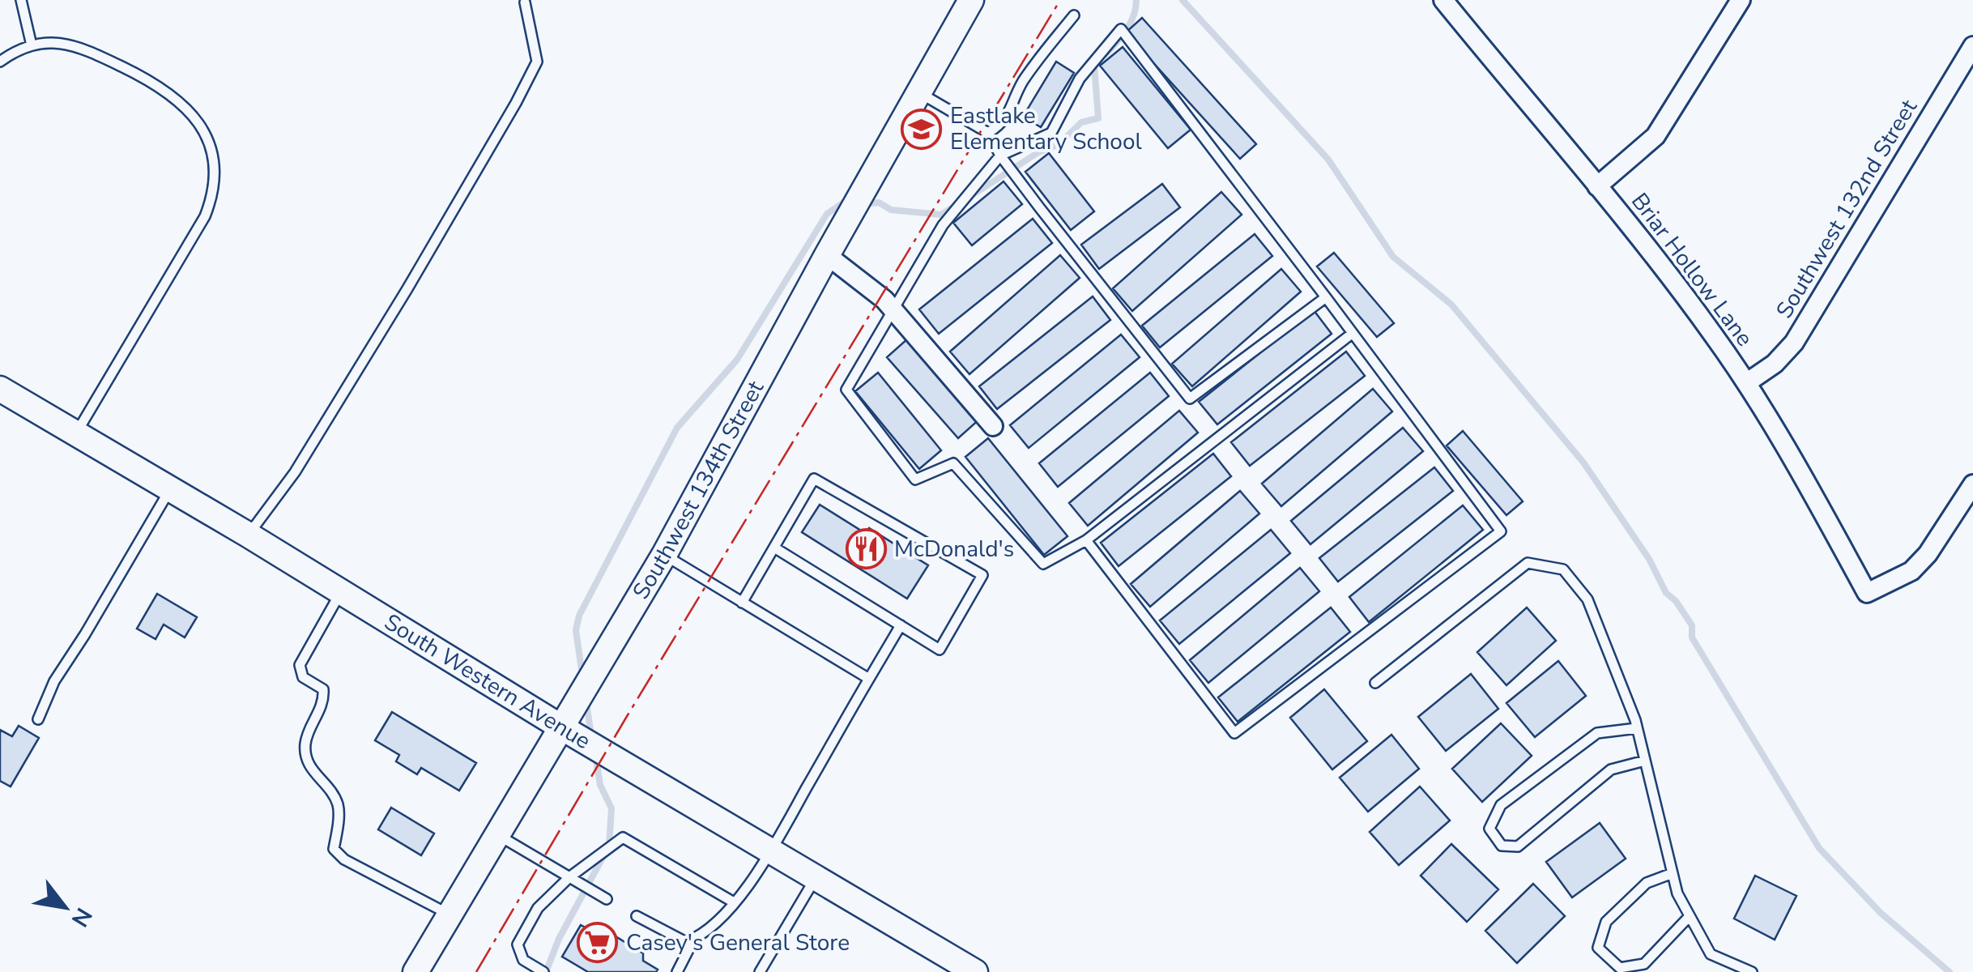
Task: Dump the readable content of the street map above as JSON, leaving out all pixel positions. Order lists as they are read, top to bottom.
{
  "streets": {
    "main road": ["Southwest 134th Street", "South Western Avenue"],
    "street": ["Southwest 132nd Street", "Briar Hollow Lane"]
  },
  "crossings": [
    ["Southwest 132nd Street", "Briar Hollow Lane"],
    ["Southwest 134th Street", "South Western Avenue"]
  ],
  "places": {
    "school or university": ["Eastlake Elementary School"],
    "restaurant": ["McDonald's"],
    "supermarket": ["Casey's General Store"]
  },
  "north": "bottom right"
}
